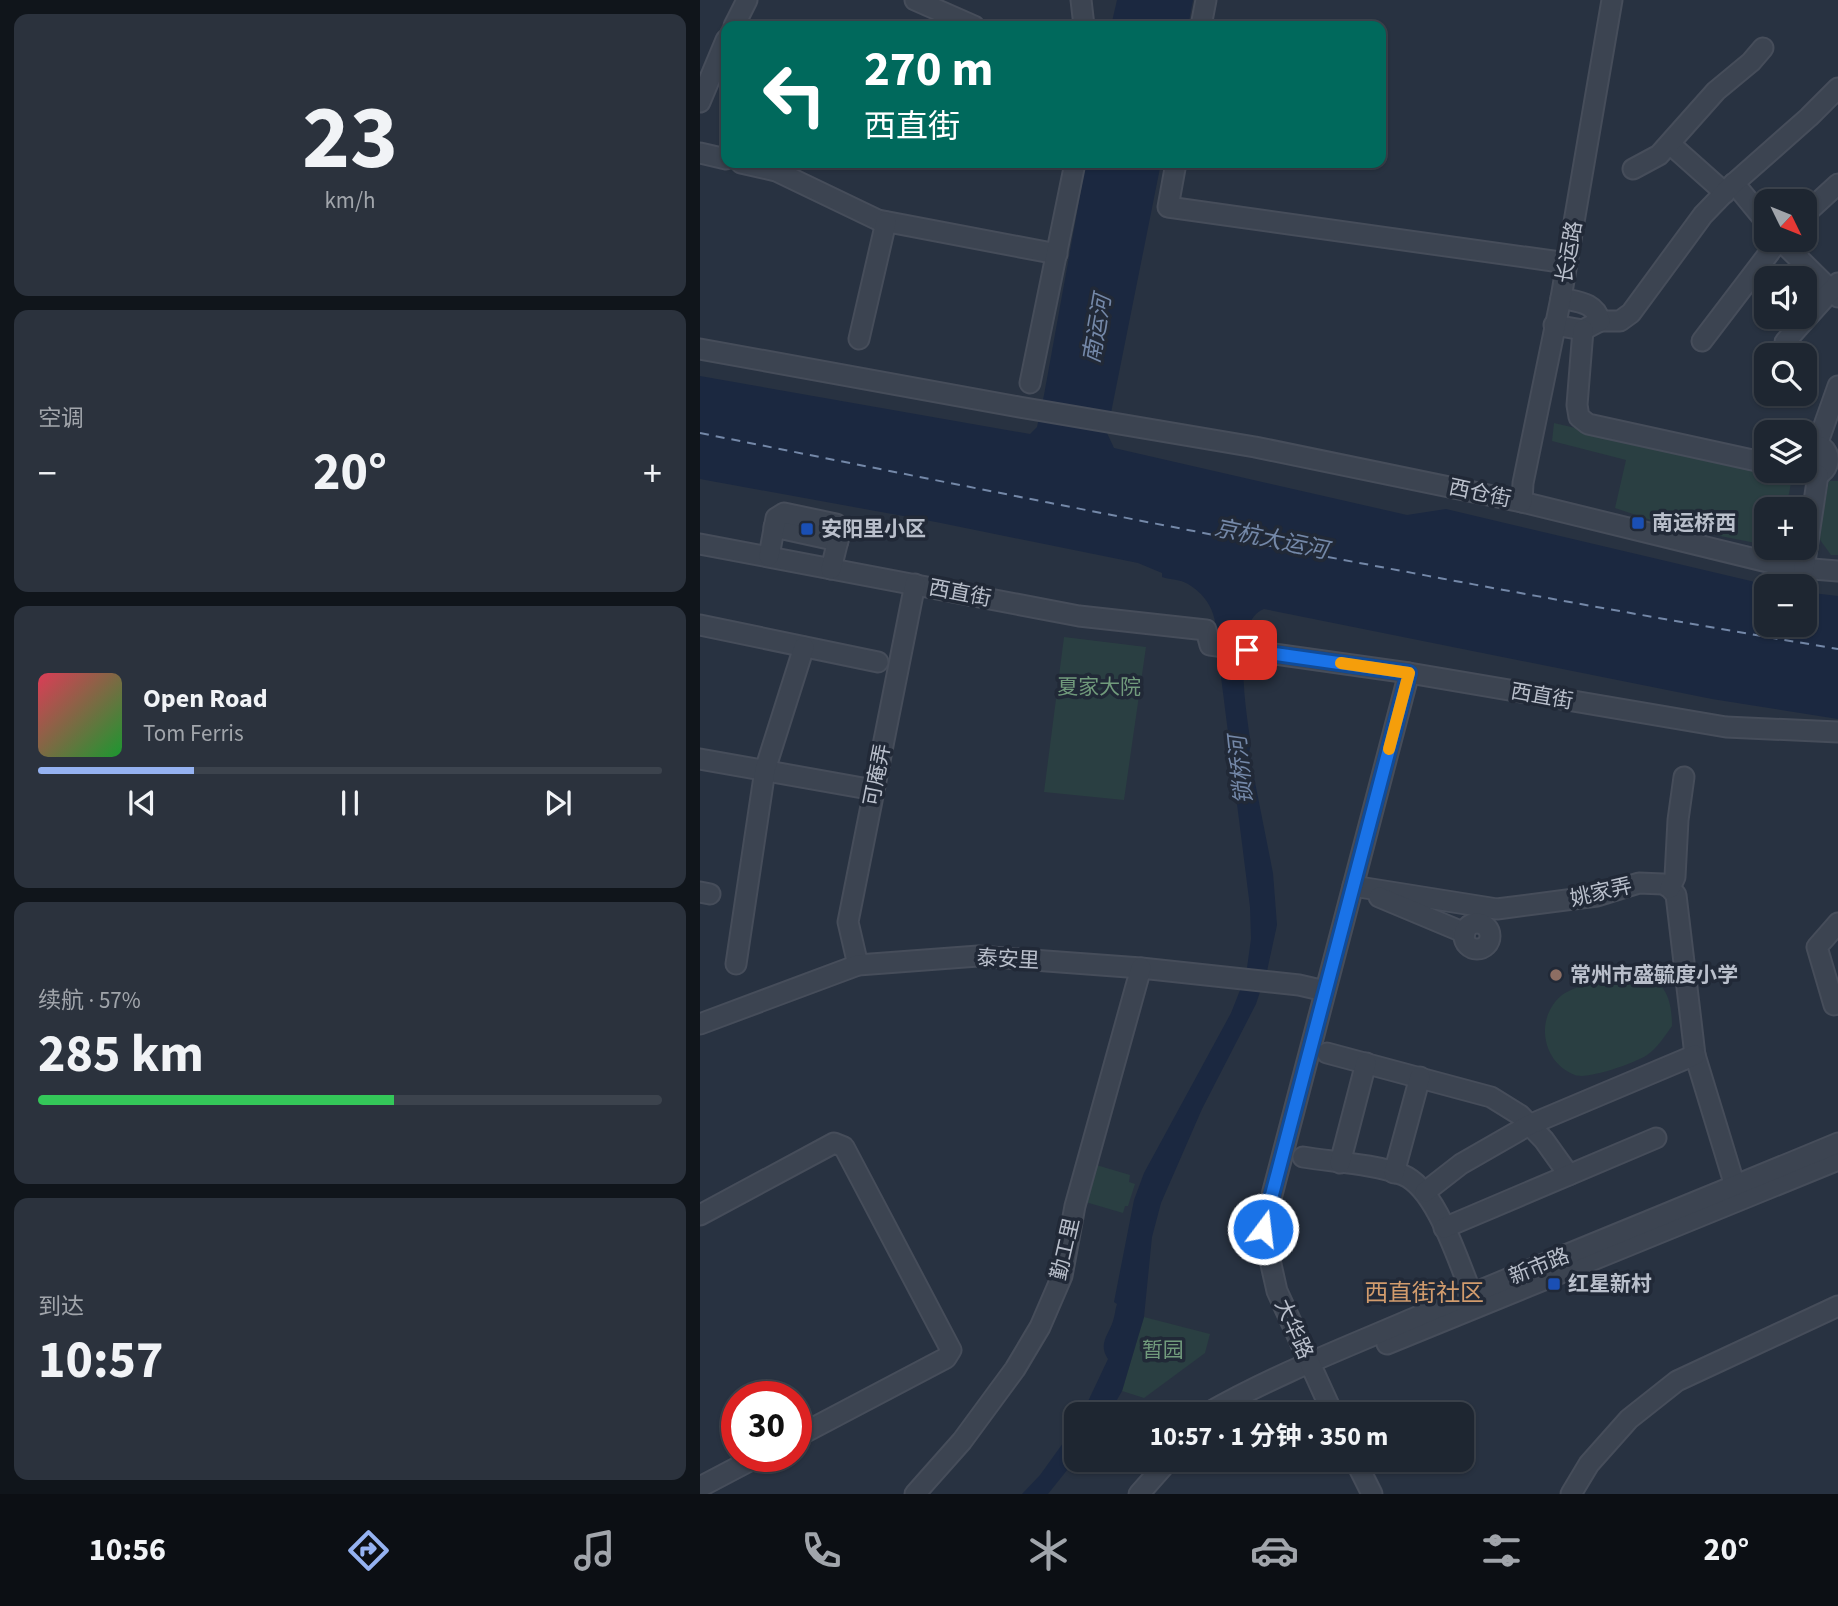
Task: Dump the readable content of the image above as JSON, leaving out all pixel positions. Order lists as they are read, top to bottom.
{
  "streets": {
    "street": [
      "长运路",
      "西仓街",
      "西直街",
      "可庵弄",
      "姚家弄",
      "泰安里",
      "勤工里",
      "新市路",
      "大华路"
    ]
  },
  "crossings": [
    ["长运路", "西仓街"],
    ["西直街", "可庵弄"],
    ["西直街", "大华路"],
    ["可庵弄", "泰安里"],
    ["姚家弄", "大华路"],
    ["泰安里", "勤工里"],
    ["泰安里", "大华路"],
    ["新市路", "大华路"]
  ],
  "districts": ["西直街社区"],
  "water": ["南运河", "京杭大运河", "锁桥河"],
  "parks": ["夏家大院", "暂园"],
  "places": {
    "transit": ["南运桥西", "安阳里小区", "红星新村"],
    "other": ["常州市盛毓度小学"]
  },
  "north": "bottom right",
  "page": {
    "tile": [
      ["23", "km/h"],
      "空调",
      ["续航 · 57%", "285 km"],
      ["到达", "10:57"]
    ],
    "turn": ["270 m", "西直街"],
    "map_buttons": ["+", "−"],
    "heat": ["−", "20°", "+"],
    "song": ["Open Road", "Tom Ferris"],
    "limit": "30",
    "trip": "10:57 · 1 分钟 · 350 m",
    "tabs": ["10:56", "20°"]
  }
}
